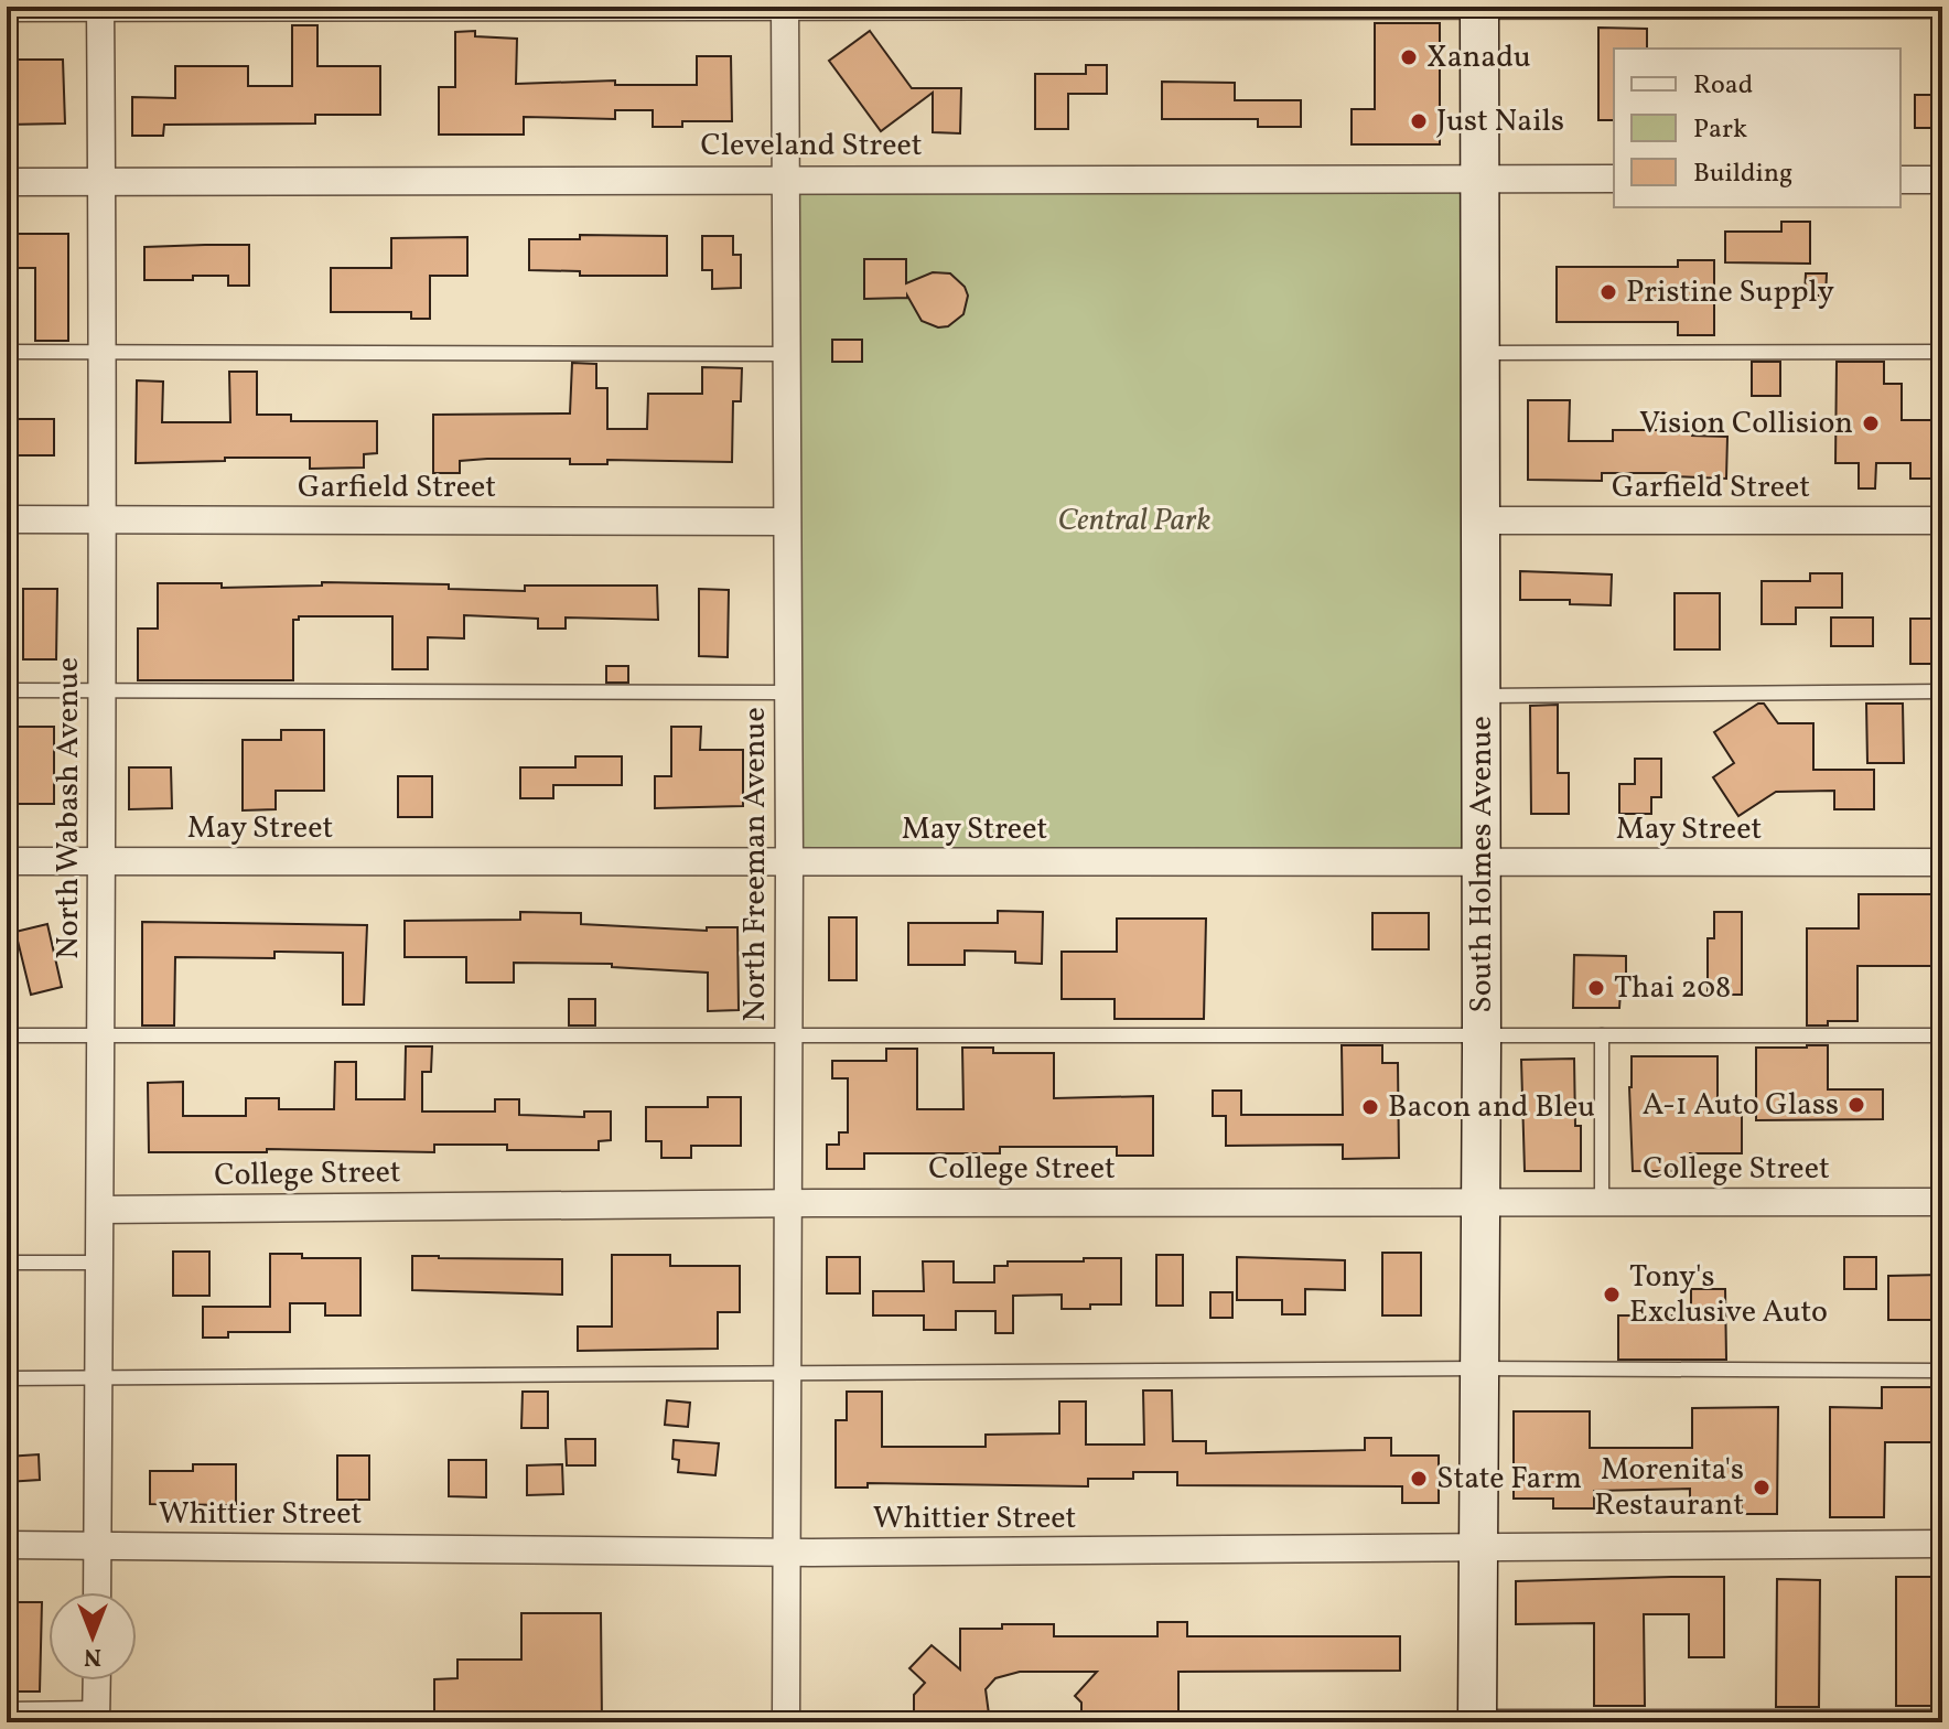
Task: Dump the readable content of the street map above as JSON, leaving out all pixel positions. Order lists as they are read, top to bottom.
{
  "streets": {
    "main road": ["South Holmes Avenue"],
    "street": [
      "Cleveland Street",
      "Garfield Street",
      "North Wabash Avenue",
      "May Street",
      "North Freeman Avenue",
      "College Street",
      "Whittier Street"
    ]
  },
  "crossings": [
    ["Cleveland Street", "North Wabash Avenue"],
    ["Cleveland Street", "North Freeman Avenue"],
    ["Cleveland Street", "South Holmes Avenue"],
    ["Garfield Street", "North Wabash Avenue"],
    ["Garfield Street", "North Freeman Avenue"],
    ["Garfield Street", "South Holmes Avenue"],
    ["North Wabash Avenue", "May Street"],
    ["North Wabash Avenue", "College Street"],
    ["North Wabash Avenue", "Whittier Street"],
    ["May Street", "North Freeman Avenue"],
    ["May Street", "South Holmes Avenue"],
    ["North Freeman Avenue", "College Street"],
    ["North Freeman Avenue", "Whittier Street"],
    ["South Holmes Avenue", "College Street"],
    ["South Holmes Avenue", "Whittier Street"]
  ],
  "parks": ["Central Park"],
  "places": [
    "Xanadu",
    "Just Nails",
    "Pristine Supply",
    "Vision Collision",
    "Thai 208",
    "A-1 Auto Glass",
    "Bacon and Bleu",
    "Tony's Exclusive Auto",
    "State Farm",
    "Morenita's Restaurant"
  ],
  "legend": ["Road", "Park", "Building"],
  "north": "bottom"
}
